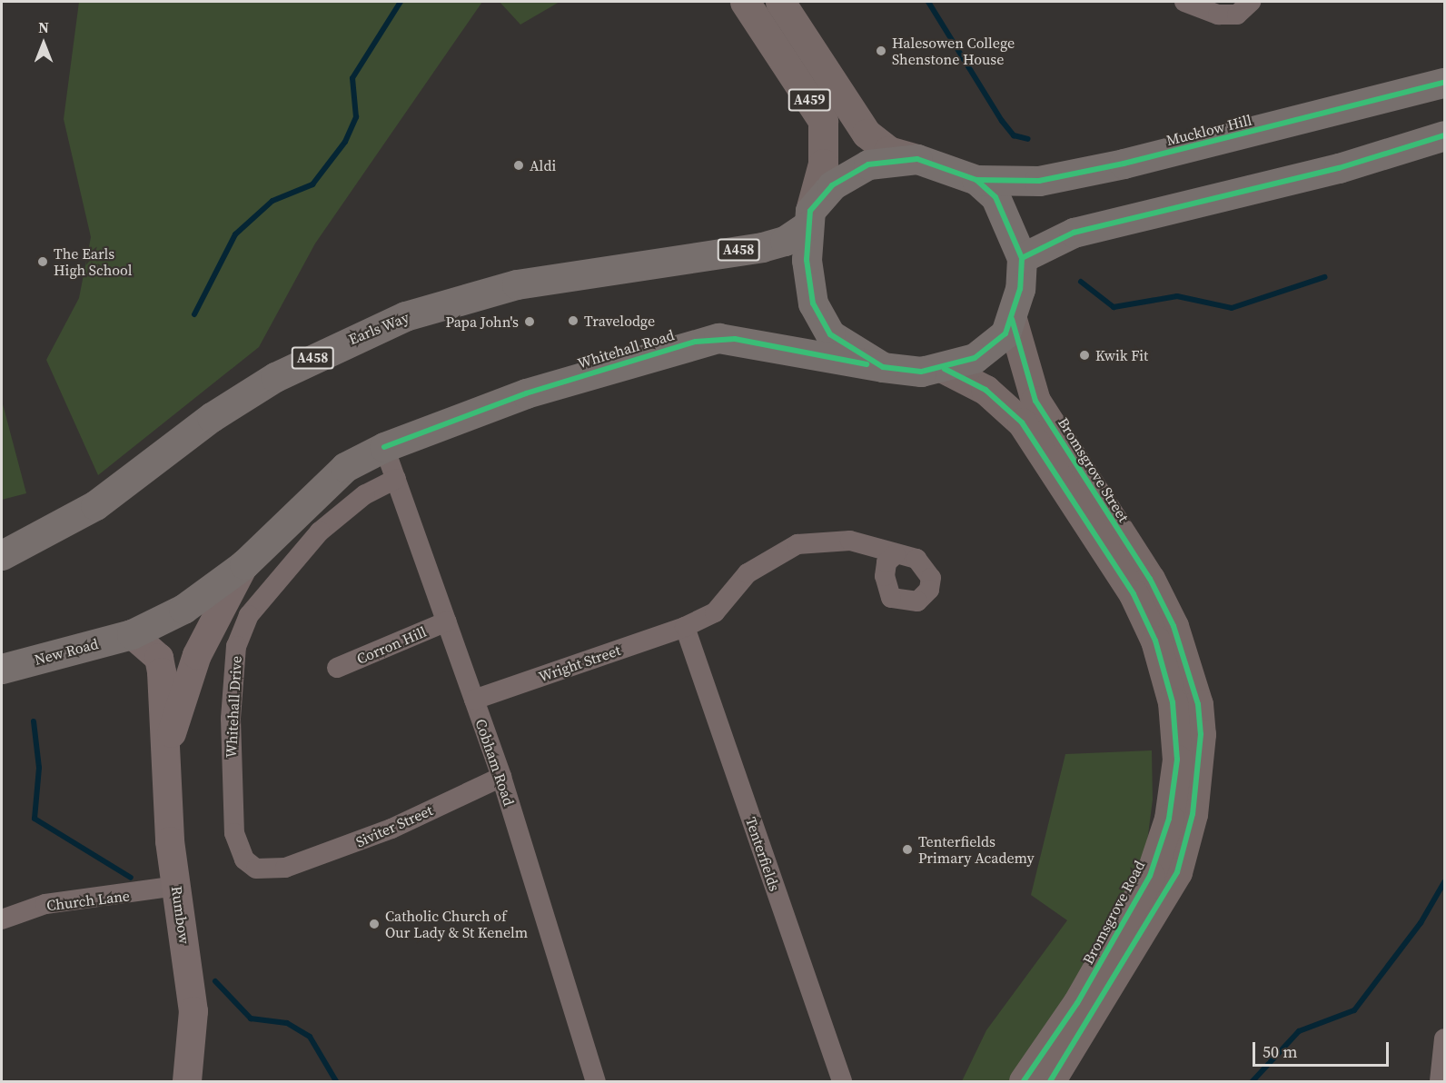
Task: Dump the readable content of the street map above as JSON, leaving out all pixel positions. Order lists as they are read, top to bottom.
{
  "streets": {
    "highway": [
      "Mucklow Hill",
      "A458",
      "Earls Way",
      "Whitehall Road",
      "New Road"
    ],
    "main road": ["A459", "Bromsgrove Street", "Bromsgrove Road"],
    "street": [
      "Corron Hill",
      "Wright Street",
      "Whitehall Drive",
      "Cobham Road",
      "Siviter Street",
      "Tenterfields",
      "Church Lane",
      "Rumbow"
    ]
  },
  "crossings": [
    ["A459", "A458"],
    ["A459", "Earls Way"],
    ["Mucklow Hill", "A458"],
    ["A458", "Earls Way"],
    ["Whitehall Road", "New Road"],
    ["Whitehall Road", "Cobham Road"],
    ["Whitehall Road", "Rumbow"],
    ["Bromsgrove Street", "Bromsgrove Road"],
    ["Corron Hill", "Cobham Road"],
    ["New Road", "Rumbow"],
    ["Wright Street", "Cobham Road"],
    ["Wright Street", "Tenterfields"],
    ["Whitehall Drive", "Cobham Road"],
    ["Whitehall Drive", "Siviter Street"],
    ["Cobham Road", "Siviter Street"],
    ["Church Lane", "Rumbow"]
  ],
  "places": [
    "Halesowen College Shenstone House",
    "Aldi",
    "The Earls High School",
    "Travelodge",
    "Papa John's",
    "Kwik Fit",
    "Tenterfields Primary Academy",
    "Catholic Church of Our Lady & St Kenelm"
  ],
  "scale_bar": "50 m",
  "north": "top"
}
